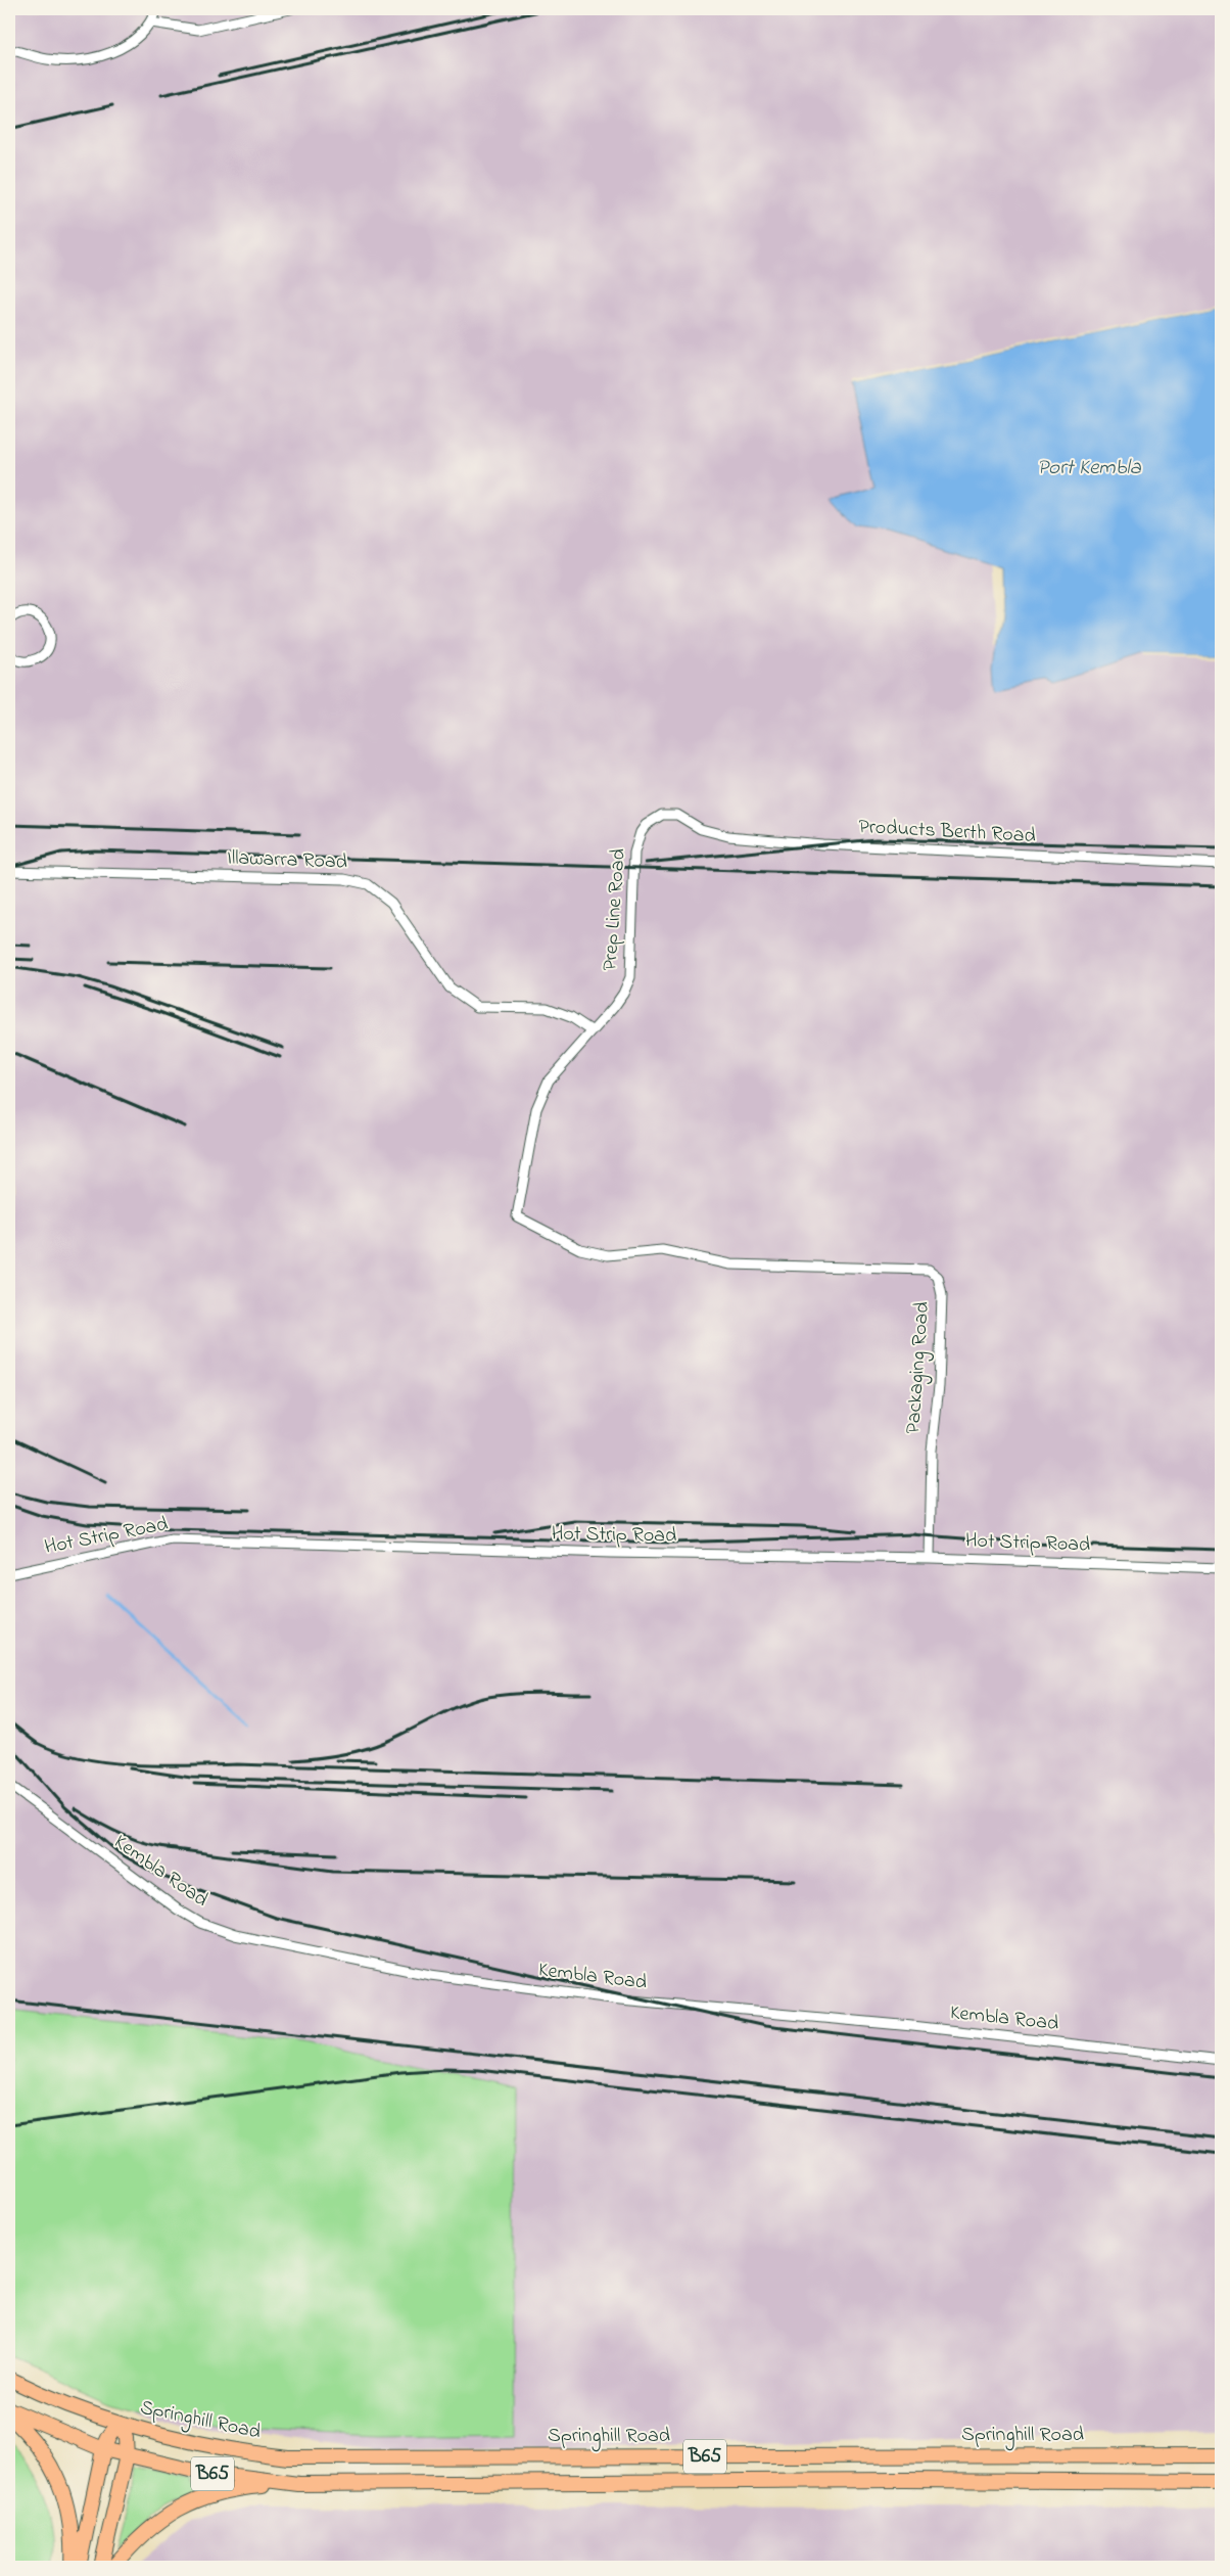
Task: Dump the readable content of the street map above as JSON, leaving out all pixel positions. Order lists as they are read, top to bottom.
{
  "streets": {
    "main road": ["Springhill Road", "B65"],
    "street": [
      "Products Berth Road",
      "Illawarra Road",
      "Prep Line Road",
      "Packaging Road",
      "Hot Strip Road",
      "Kembla Road"
    ]
  },
  "crossings": [
    ["Products Berth Road", "Prep Line Road"],
    ["Illawarra Road", "Prep Line Road"],
    ["Prep Line Road", "Packaging Road"],
    ["Packaging Road", "Hot Strip Road"]
  ],
  "water": ["Port Kembla"]
}
